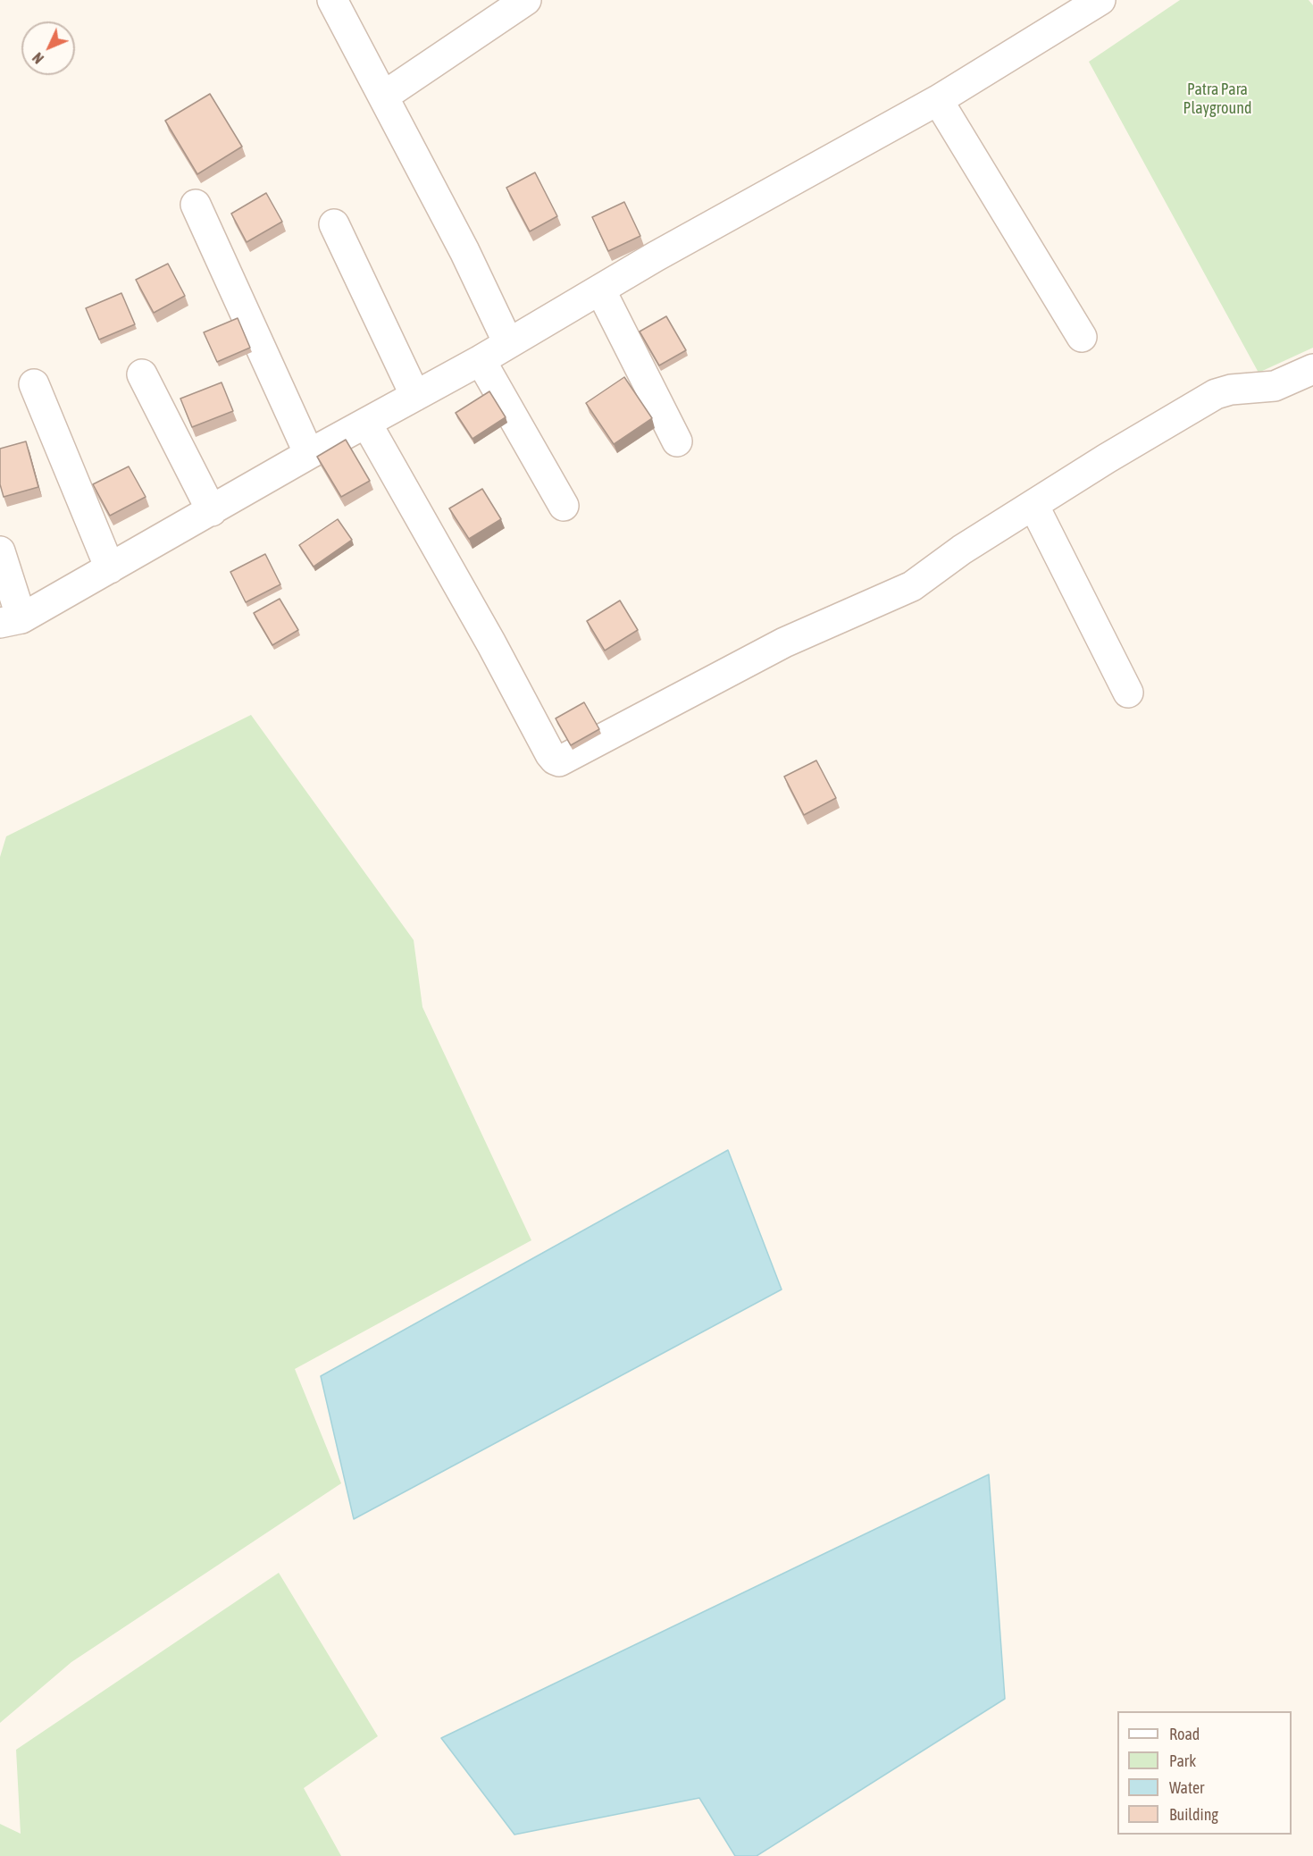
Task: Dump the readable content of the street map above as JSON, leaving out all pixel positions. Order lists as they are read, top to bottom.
{
  "parks": ["Patra Para Playground"],
  "legend": [
    "Road",
    "Park",
    "Water",
    "Building"
  ],
  "north": "bottom left"
}
